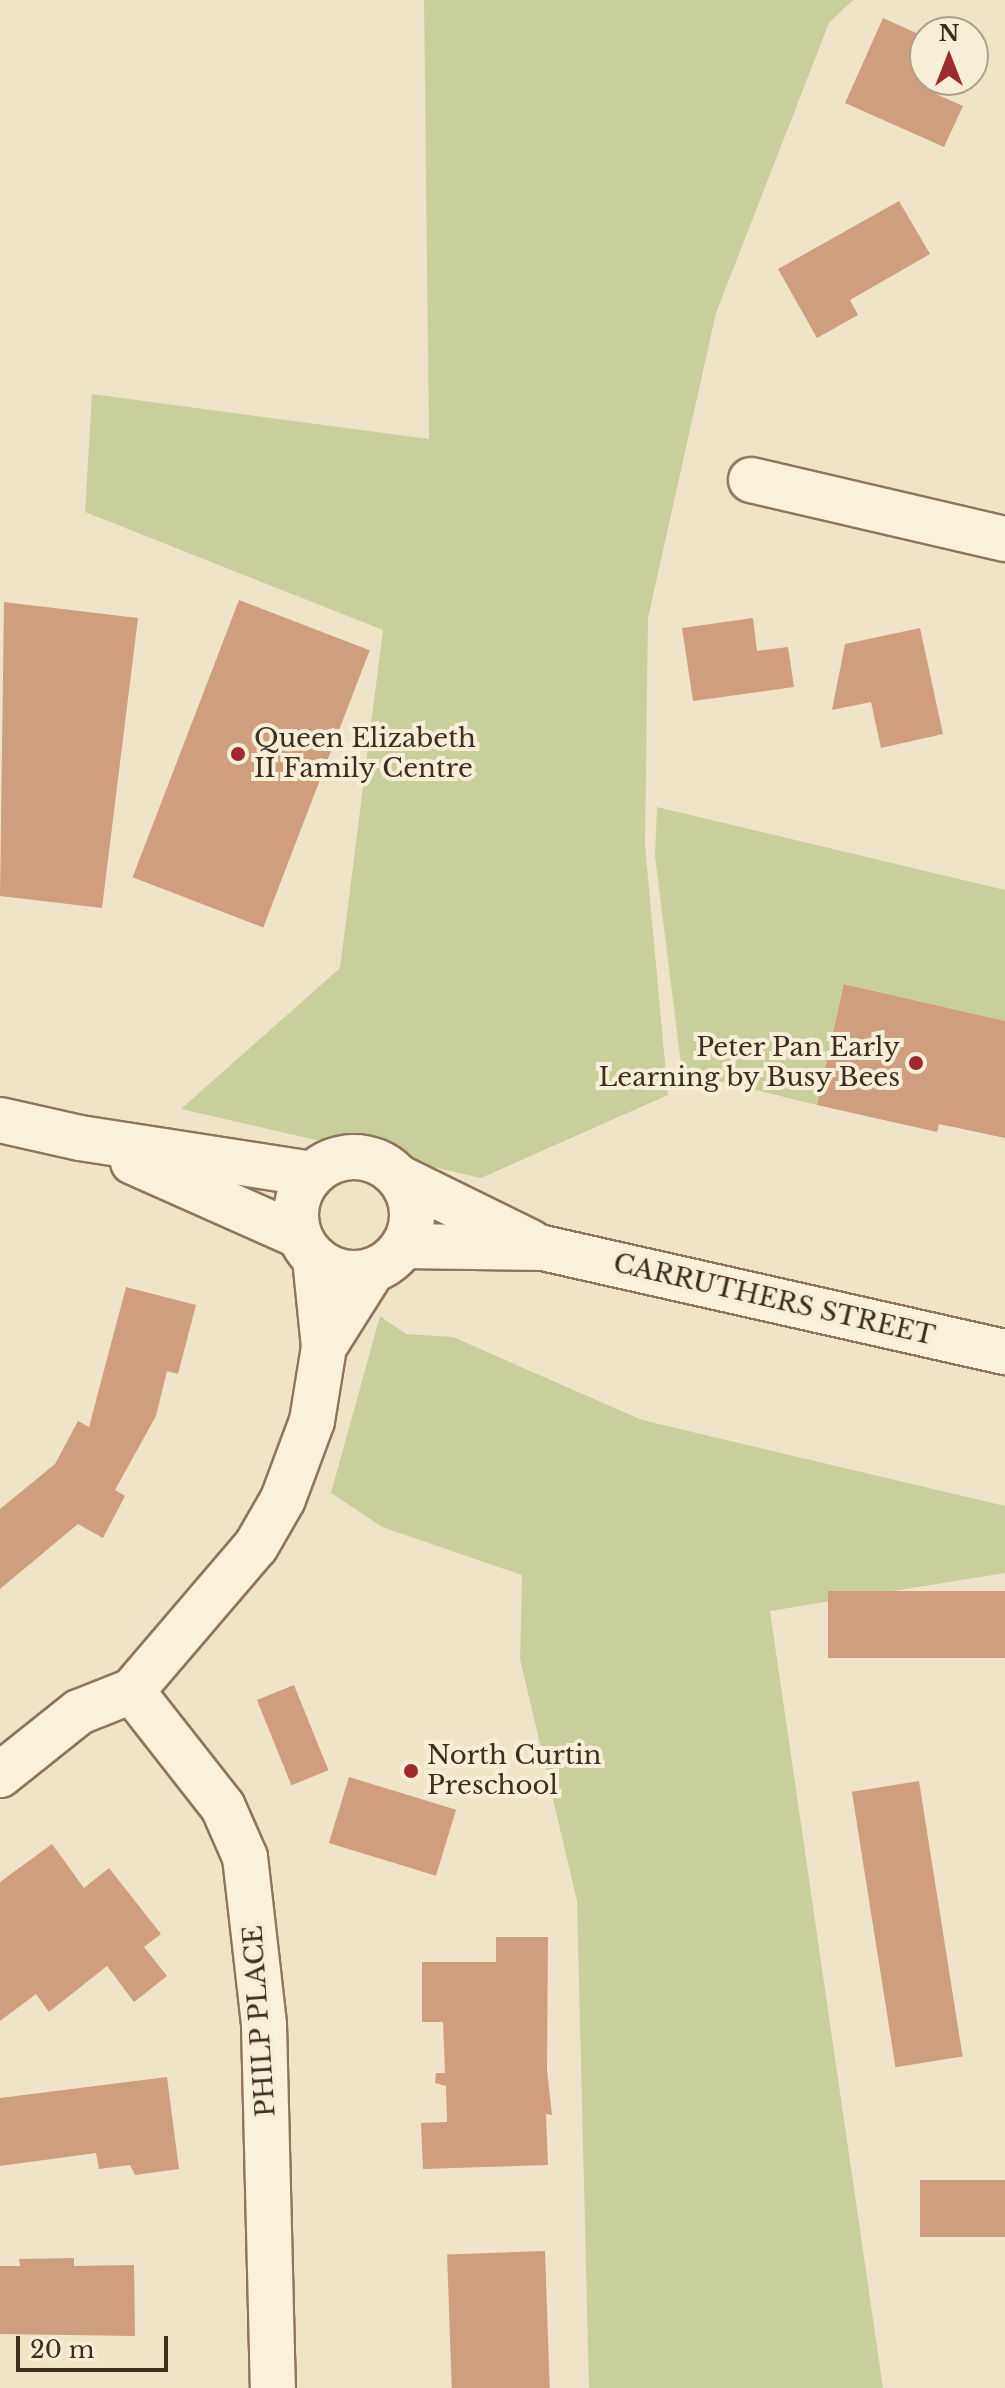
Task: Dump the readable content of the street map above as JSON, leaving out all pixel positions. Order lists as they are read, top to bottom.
{
  "streets": {
    "street": ["CARRUTHERS STREET", "PHILP PLACE"]
  },
  "places": ["Queen Elizabeth II Family Centre", "Peter Pan Early Learning by Busy Bees", "North Curtin Preschool"],
  "scale_bar": "20 m",
  "north": "top"
}
